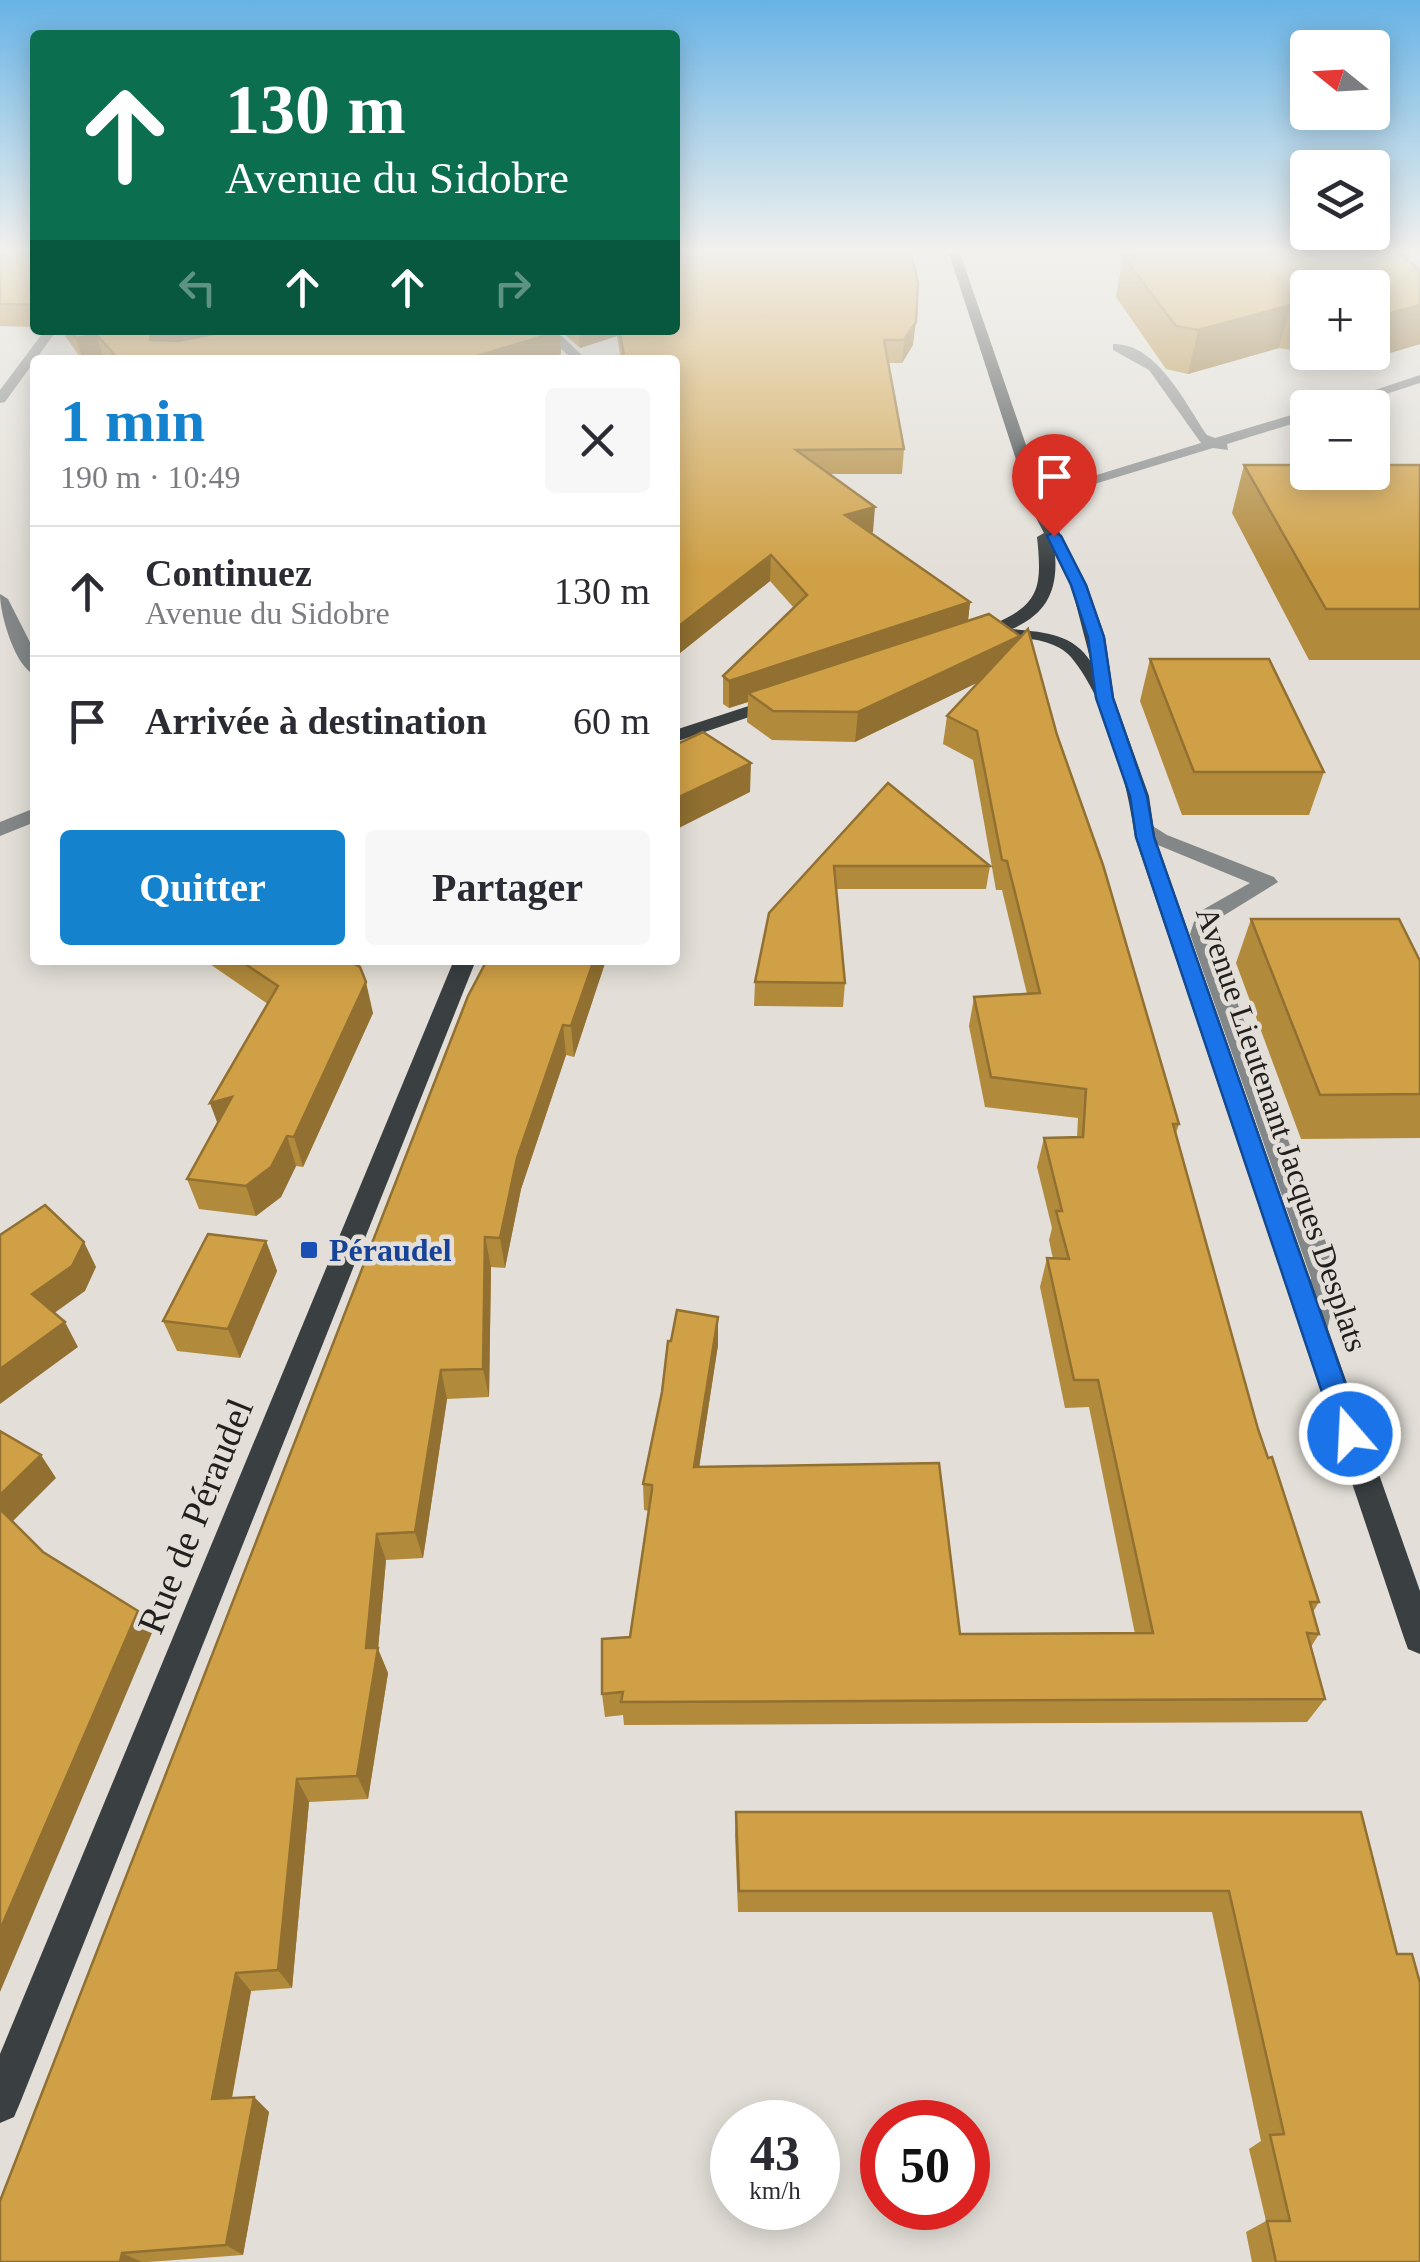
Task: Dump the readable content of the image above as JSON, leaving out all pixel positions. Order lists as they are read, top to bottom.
{
  "streets": {
    "main road": ["Avenue Lieutenant Jacques Desplats", "Rue de Péraudel"]
  },
  "places": {
    "transit": ["Péraudel"]
  },
  "north": "left",
  "page": {
    "map_buttons": ["+", "−"],
    "turn": ["130 m", "Avenue du Sidobre"],
    "heading": ["1 min", "190 m · 10:49"],
    "list": [
      {
        "name": "Continuez",
        "note": "Avenue du Sidobre",
        "value": "130 m"
      },
      {
        "name": "Arrivée à destination",
        "value": "60 m"
      }
    ],
    "buttons": ["Quitter", "Partager"],
    "speed": "43 km/h",
    "limit": "50"
  }
}
